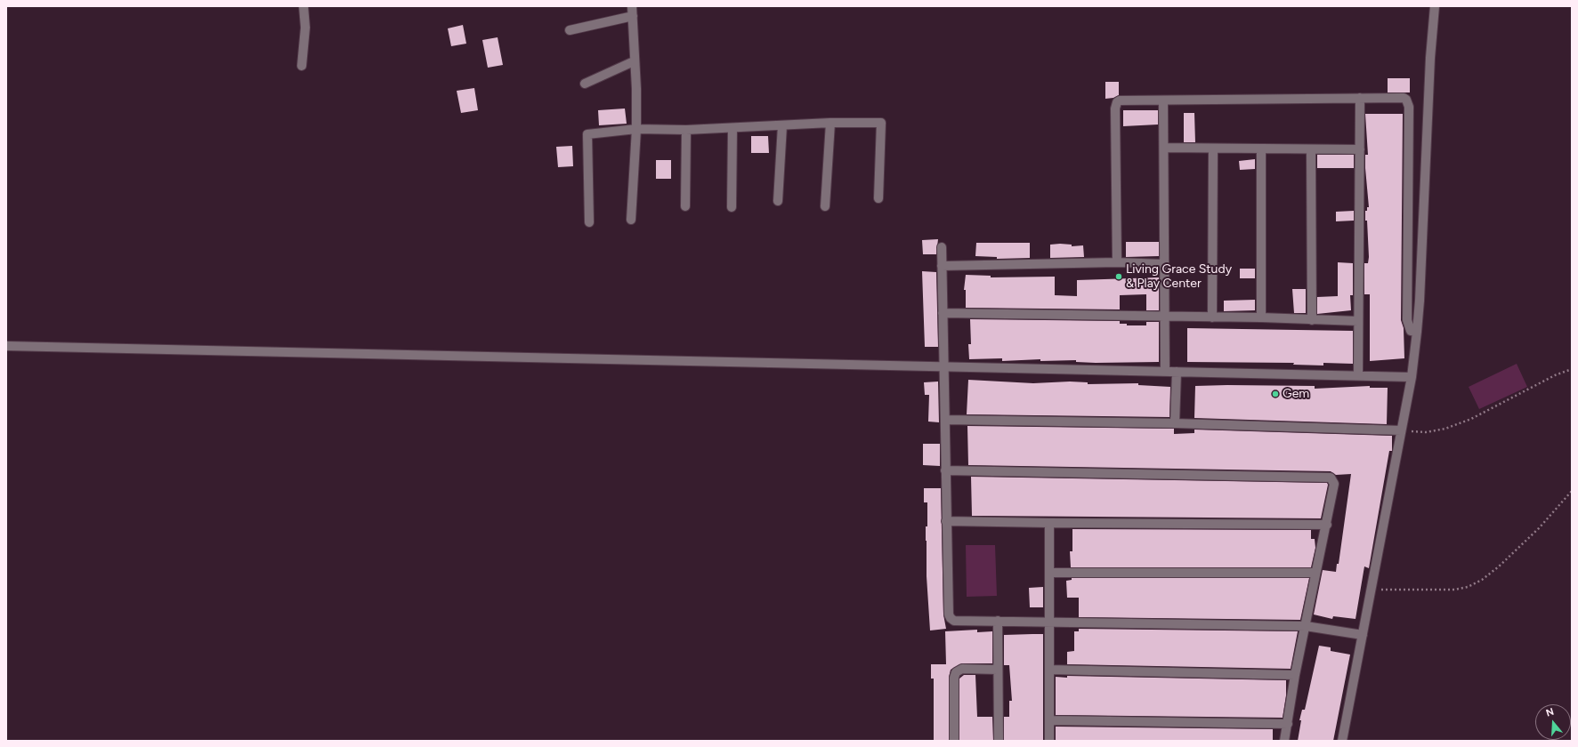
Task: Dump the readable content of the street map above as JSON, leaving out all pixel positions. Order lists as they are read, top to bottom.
{
  "places": ["Living Grace Study & Play Center", "Gem"],
  "north": "top"
}
